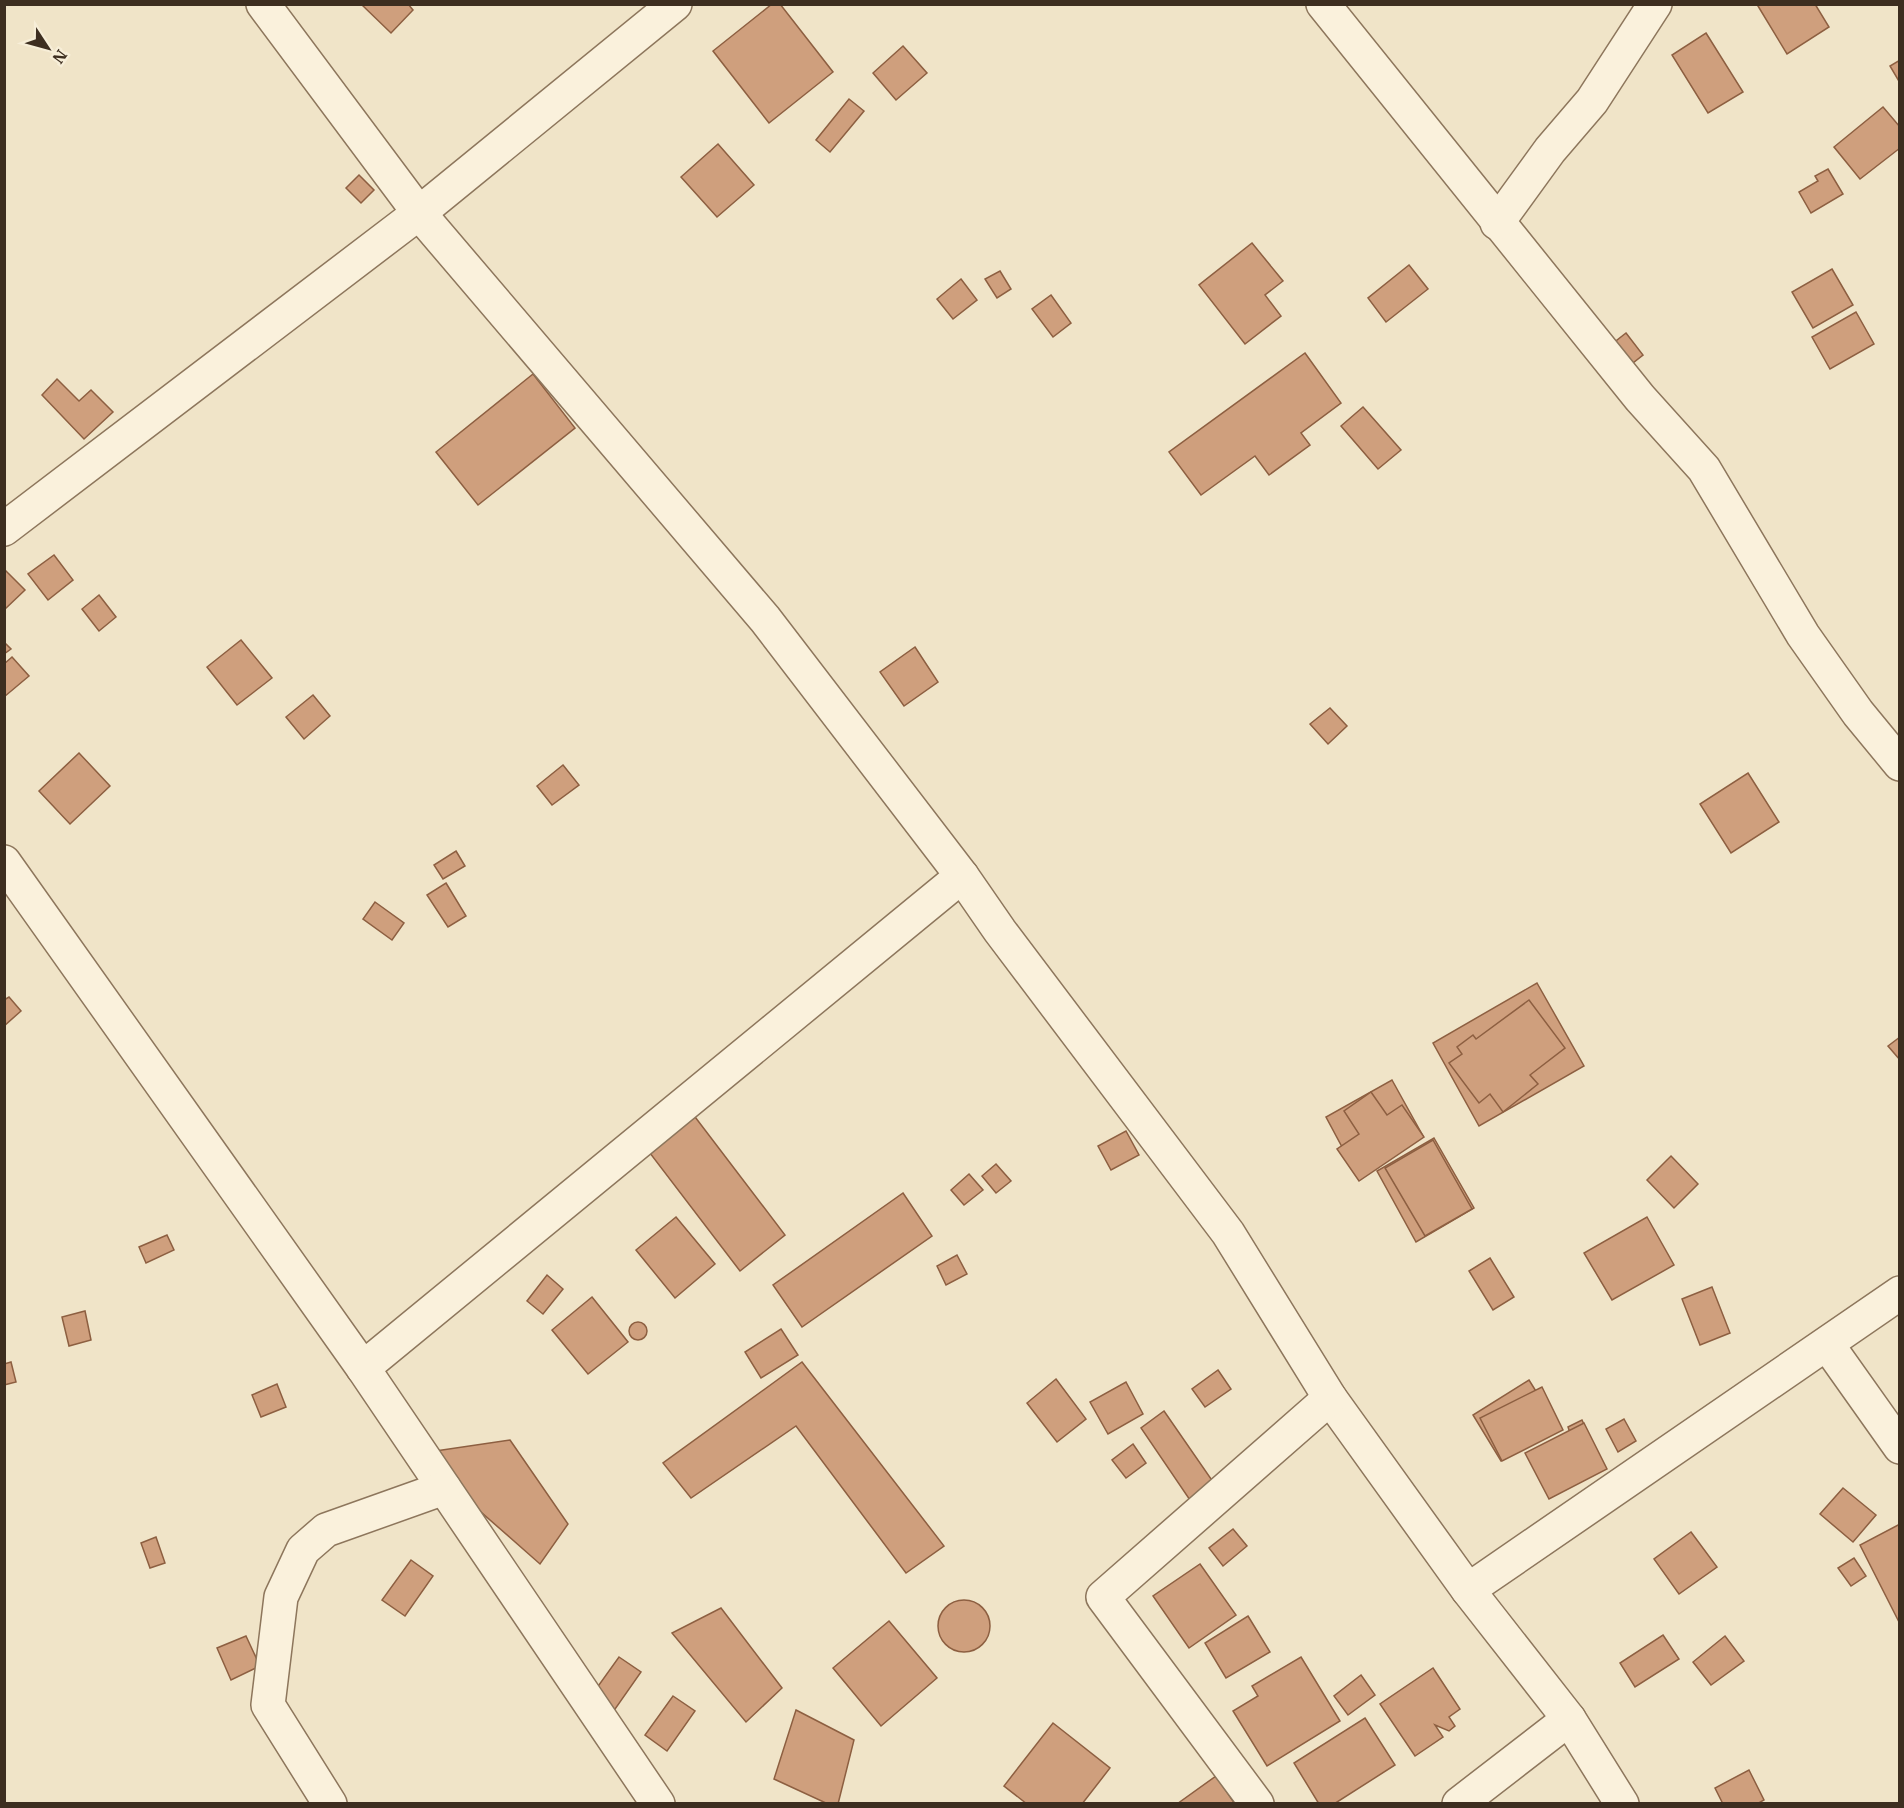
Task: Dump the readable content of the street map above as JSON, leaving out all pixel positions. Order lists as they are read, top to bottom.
{
  "north": "bottom right"
}
